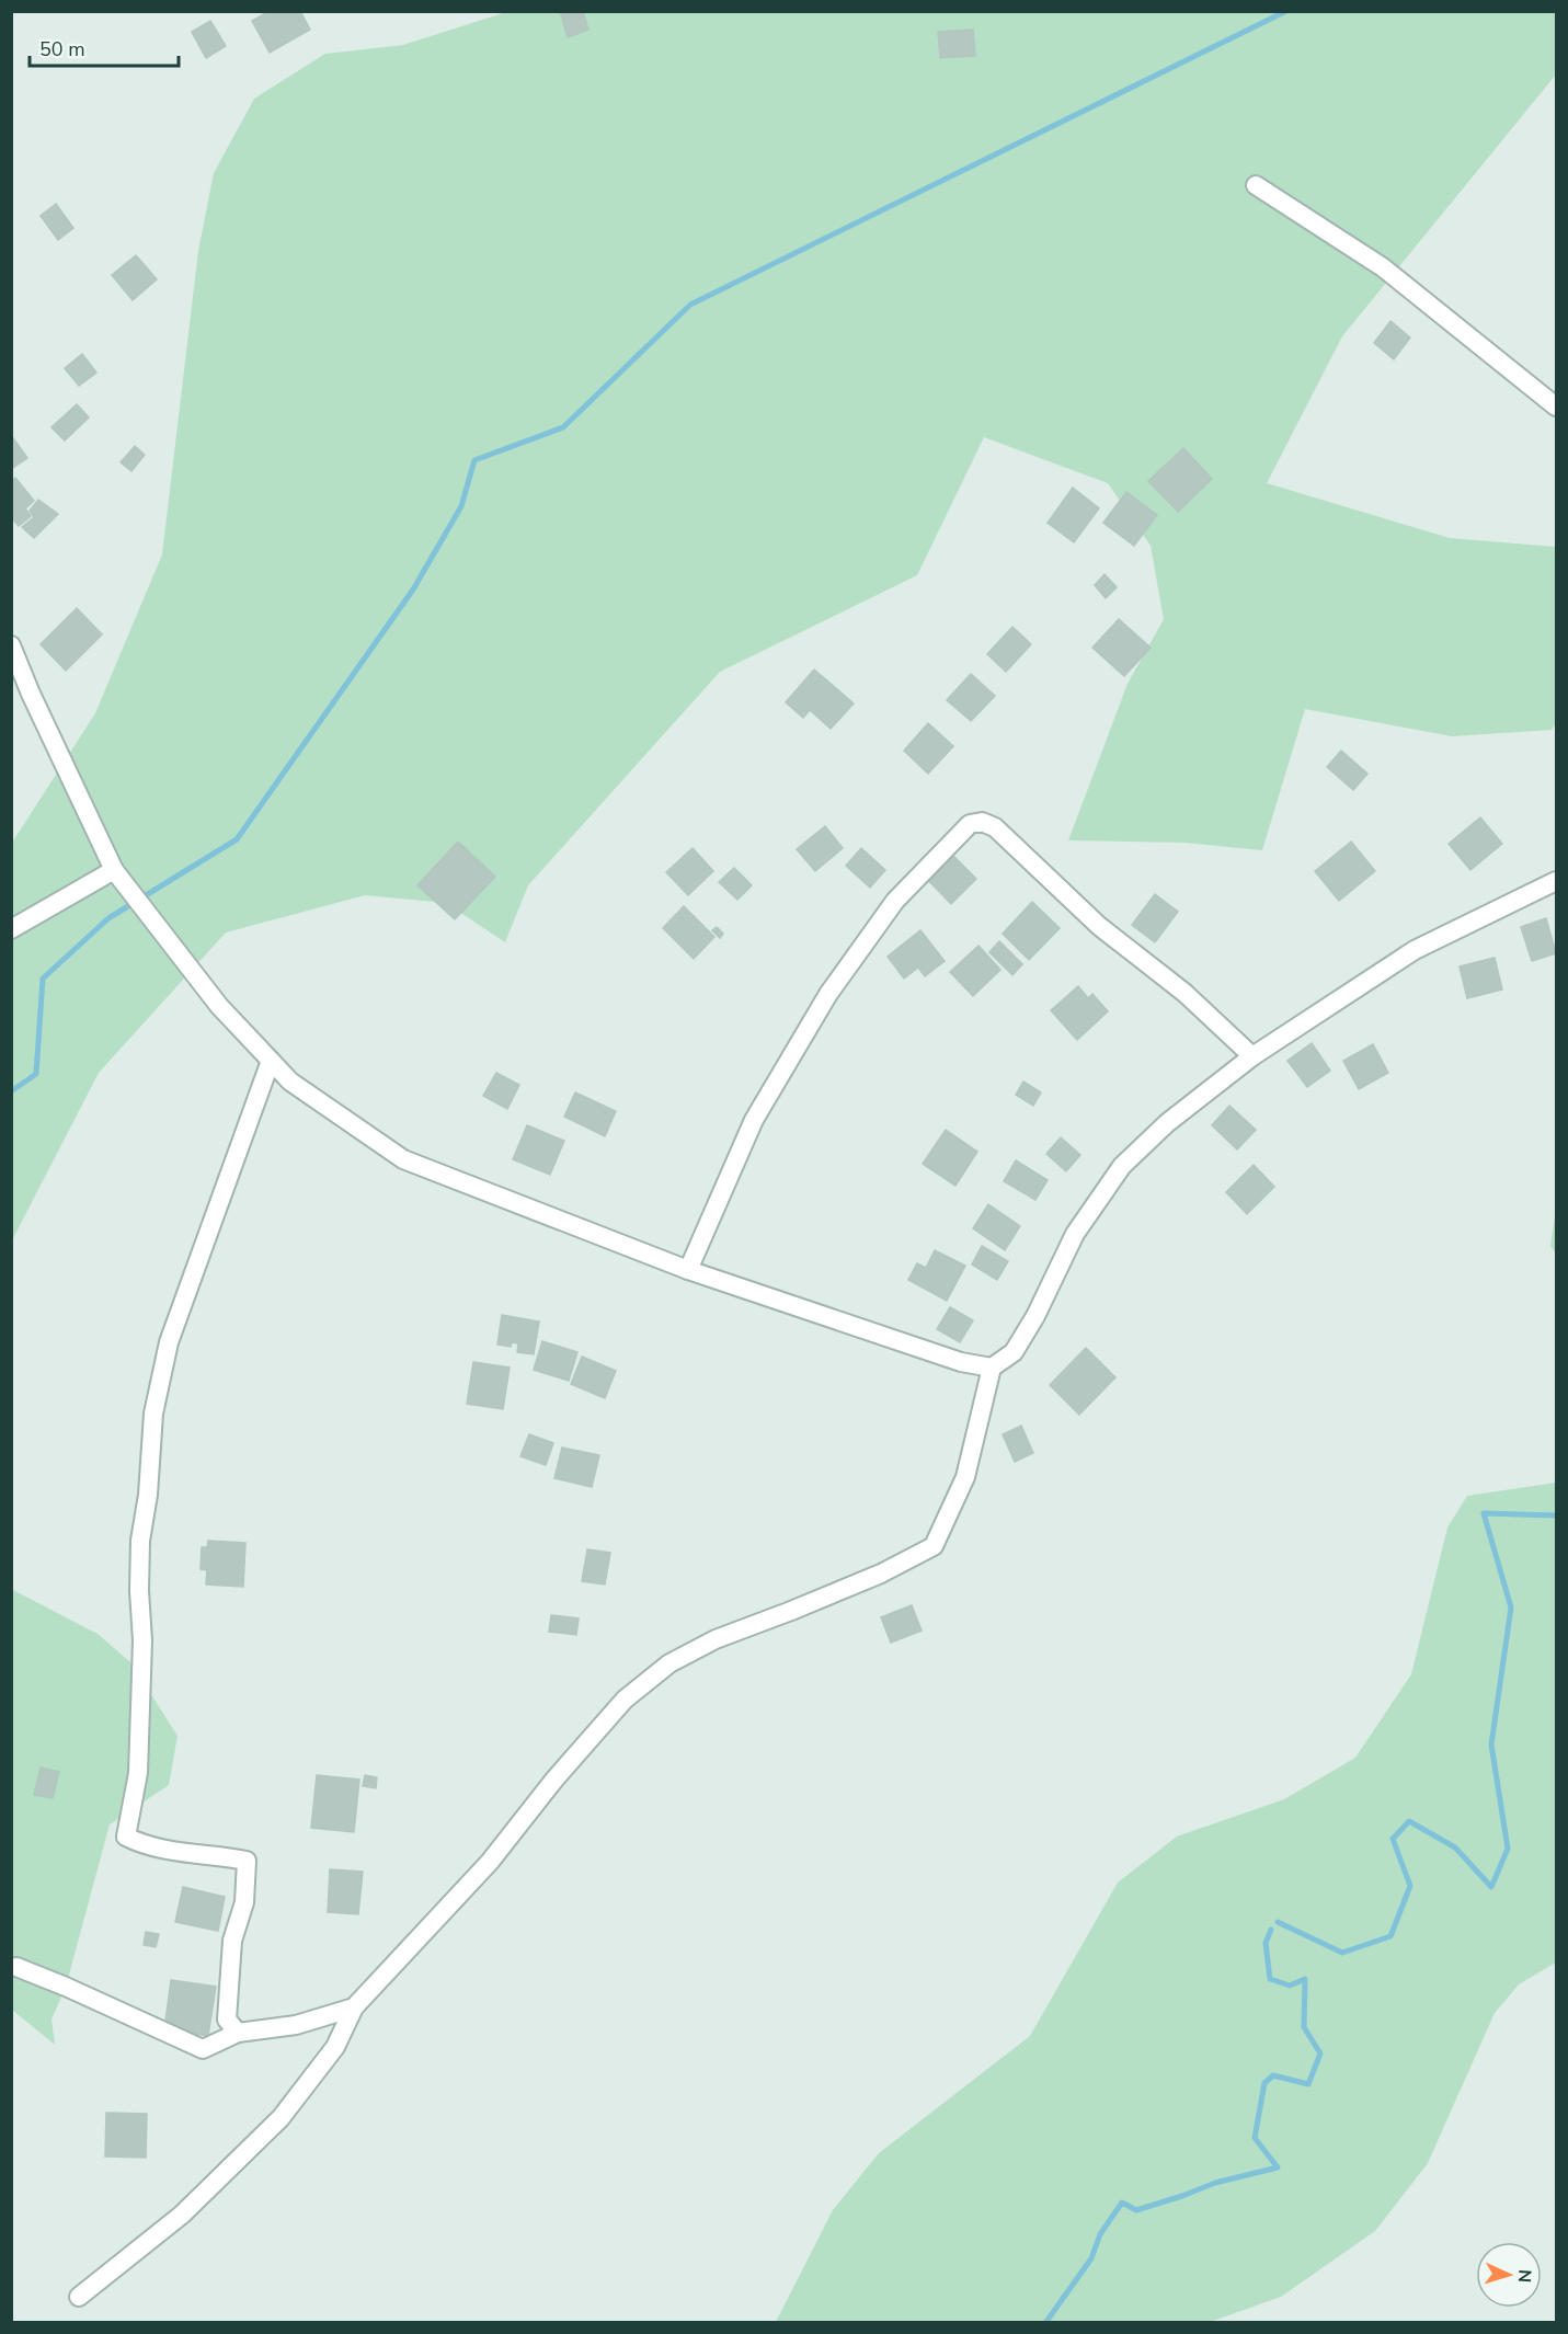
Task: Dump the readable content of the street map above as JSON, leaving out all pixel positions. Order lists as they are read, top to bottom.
{
  "scale_bar": "50 m",
  "north": "right"
}
